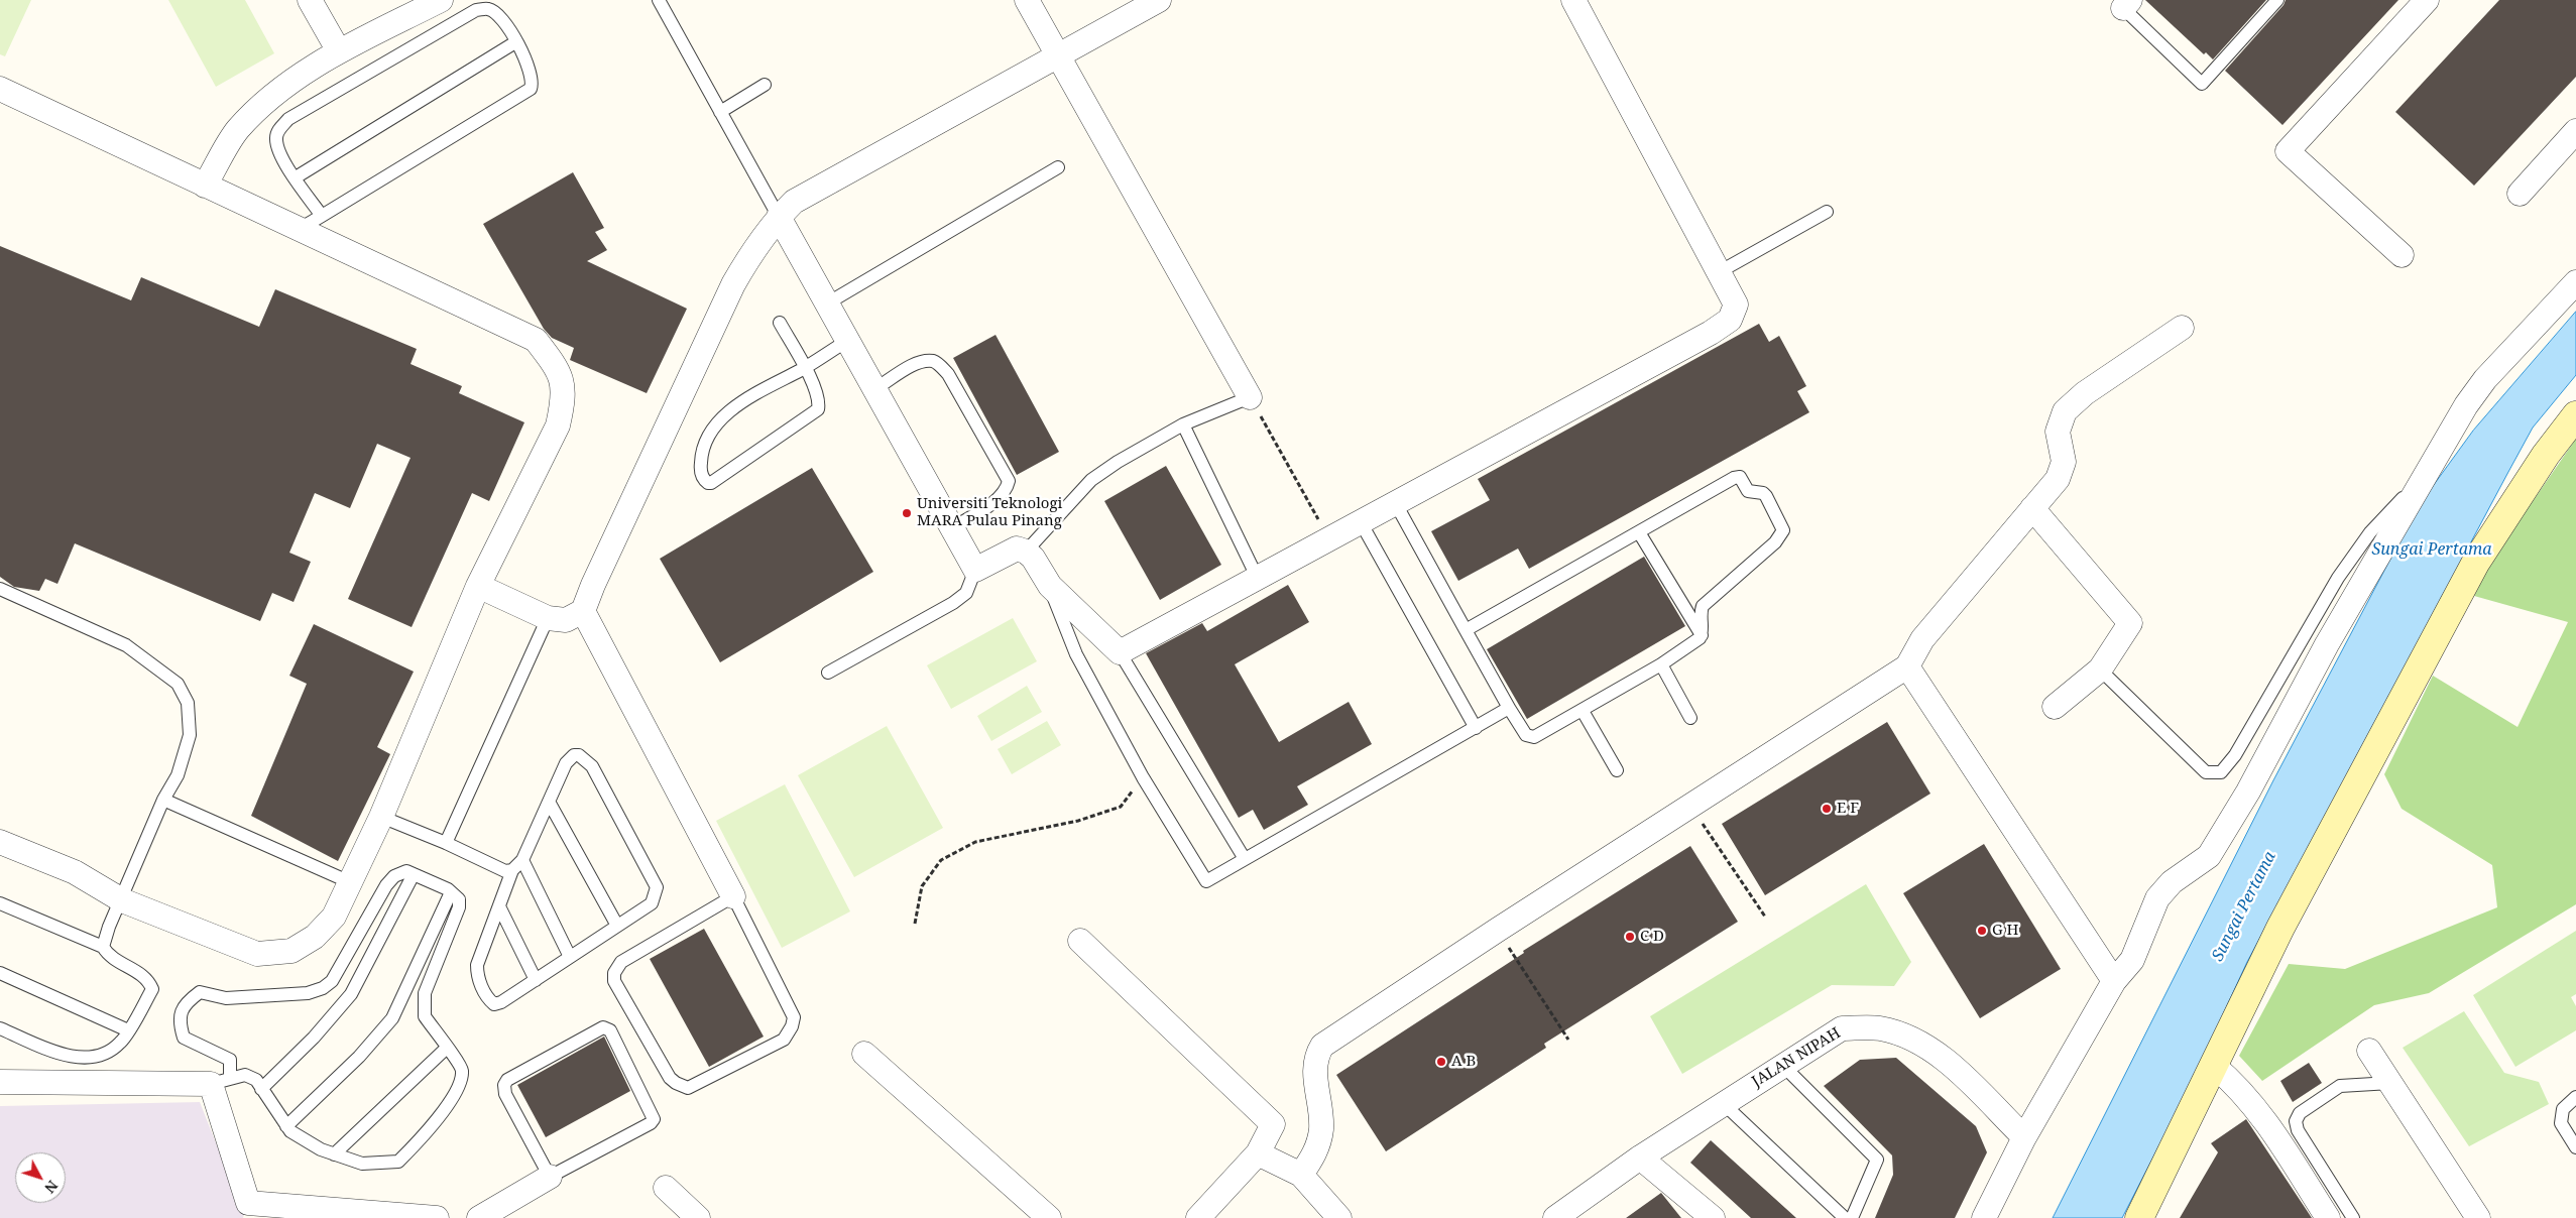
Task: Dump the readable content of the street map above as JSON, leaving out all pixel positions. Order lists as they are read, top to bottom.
{
  "streets": {
    "street": ["JALAN NIPAH"]
  },
  "water": ["Sungai Pertama"],
  "places": [
    "Universiti Teknologi MARA Pulau Pinang",
    "E F",
    "G H",
    "C D",
    "A B"
  ],
  "north": "bottom right"
}
